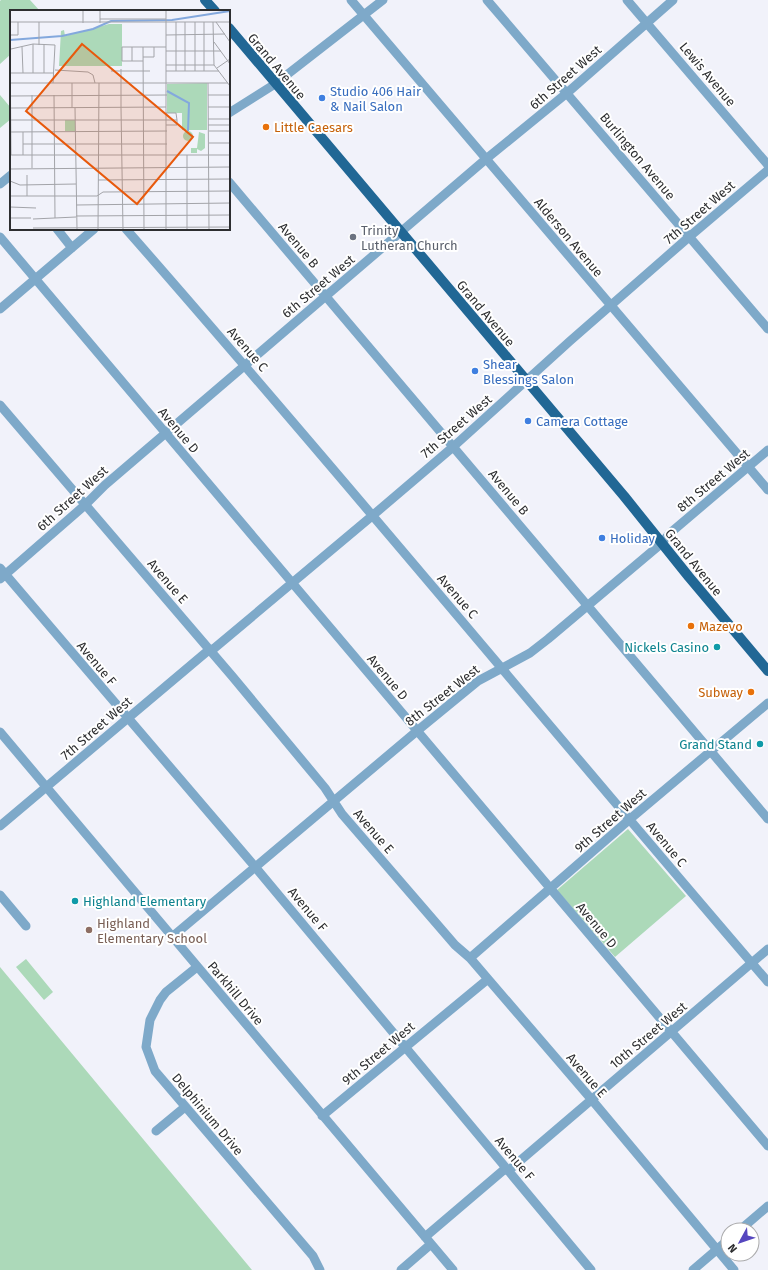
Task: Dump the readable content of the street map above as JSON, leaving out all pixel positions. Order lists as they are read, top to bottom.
{
  "streets": {
    "main road": ["Grand Avenue"],
    "street": [
      "Lewis Avenue",
      "6th Street West",
      "Burlington Avenue",
      "7th Street West",
      "Alderson Avenue",
      "Avenue B",
      "Avenue C",
      "Avenue D",
      "8th Street West",
      "Avenue E",
      "Avenue F",
      "9th Street West",
      "Parkhill Drive",
      "10th Street West",
      "Delphinium Drive"
    ]
  },
  "crossings": [
    ["Grand Avenue", "6th Street West"],
    ["Grand Avenue", "7th Street West"],
    ["Grand Avenue", "8th Street West"],
    ["Lewis Avenue", "6th Street West"],
    ["6th Street West", "Burlington Avenue"],
    ["6th Street West", "Alderson Avenue"],
    ["6th Street West", "Avenue B"],
    ["6th Street West", "Avenue C"],
    ["6th Street West", "Avenue D"],
    ["6th Street West", "Avenue E"],
    ["6th Street West", "Avenue F"],
    ["Burlington Avenue", "7th Street West"],
    ["7th Street West", "Alderson Avenue"],
    ["7th Street West", "Avenue B"],
    ["7th Street West", "Avenue C"],
    ["7th Street West", "Avenue D"],
    ["7th Street West", "Avenue E"],
    ["7th Street West", "Avenue F"],
    ["7th Street West", "Parkhill Drive"],
    ["Alderson Avenue", "8th Street West"],
    ["Avenue B", "8th Street West"],
    ["Avenue B", "9th Street West"],
    ["Avenue C", "8th Street West"],
    ["Avenue C", "9th Street West"],
    ["Avenue C", "10th Street West"],
    ["Avenue D", "8th Street West"],
    ["Avenue D", "9th Street West"],
    ["Avenue D", "10th Street West"],
    ["8th Street West", "Avenue E"],
    ["8th Street West", "Avenue F"],
    ["8th Street West", "Parkhill Drive"],
    ["Avenue E", "9th Street West"],
    ["Avenue E", "10th Street West"],
    ["Avenue F", "9th Street West"],
    ["Avenue F", "10th Street West"],
    ["9th Street West", "Parkhill Drive"],
    ["Parkhill Drive", "10th Street West"],
    ["Parkhill Drive", "Delphinium Drive"]
  ],
  "places": [
    "Studio 406 Hair & Nail Salon",
    "Little Caesars",
    "Trinity Lutheran Church",
    "Shear Blessings Salon",
    "Camera Cottage",
    "Holiday",
    "Mazevo",
    "Nickels Casino",
    "Subway",
    "Grand Stand",
    "Highland Elementary",
    "Highland Elementary School"
  ],
  "north": "bottom left"
}
